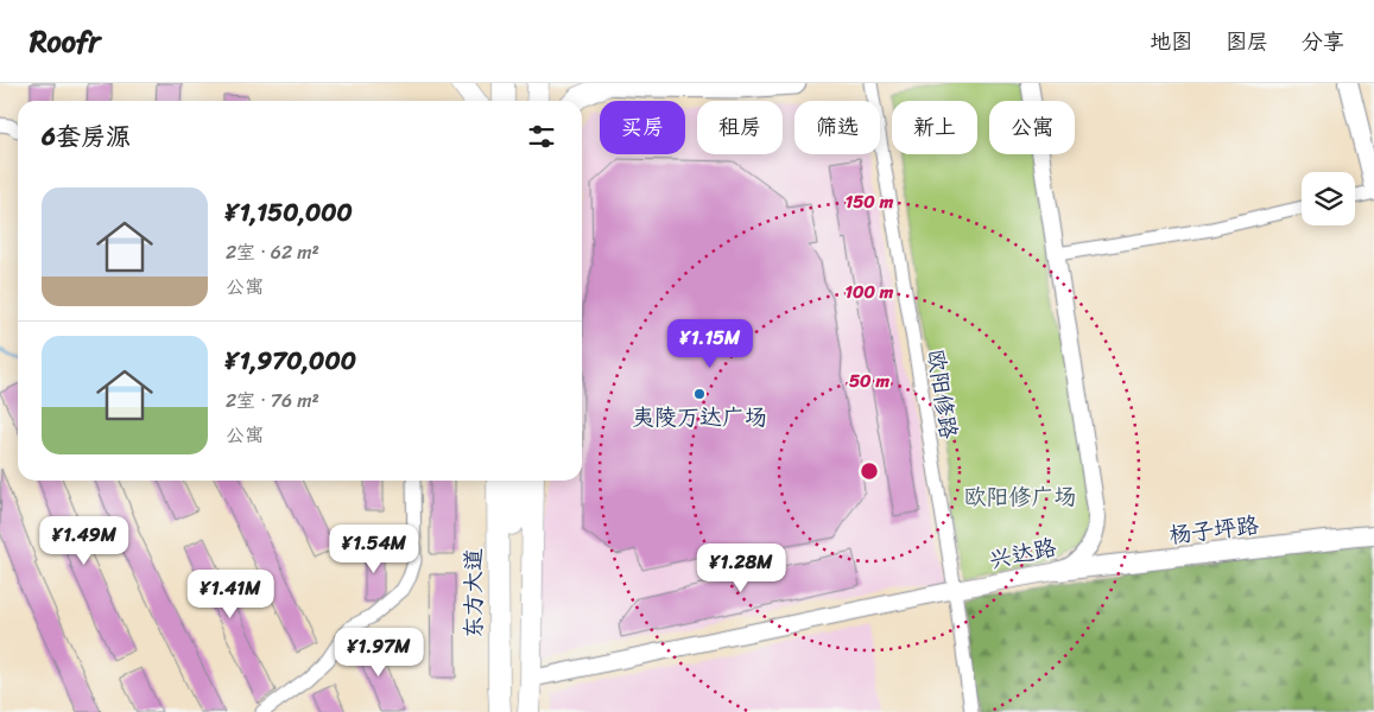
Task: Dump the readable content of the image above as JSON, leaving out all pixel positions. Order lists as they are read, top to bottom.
{
  "streets": {
    "main road": ["杨子坪路", "东方大道"],
    "street": ["欧阳修路", "兴达路"]
  },
  "crossings": [
    ["欧阳修路", "兴达路"],
    ["杨子坪路", "兴达路"]
  ],
  "parks": ["欧阳修广场"],
  "places": ["夷陵万达广场"],
  "page": {
    "header": "Roofr",
    "nav": ["地图", "图层", "分享"],
    "chip": [
      "买房",
      "租房",
      "筛选",
      "新上",
      "公寓"
    ],
    "heading": "6套房源",
    "list": [
      {
        "name": "¥1,150,000",
        "note": "2室 · 62 m² · 公寓"
      },
      {
        "name": "¥1,970,000",
        "note": "2室 · 76 m² · 公寓"
      }
    ],
    "price": [
      "¥1.15M",
      "¥1.49M",
      "¥1.54M",
      "¥1.28M",
      "¥1.41M",
      "¥1.97M"
    ]
  },
  "rings": ["150 m", "100 m", "50 m"]
}
